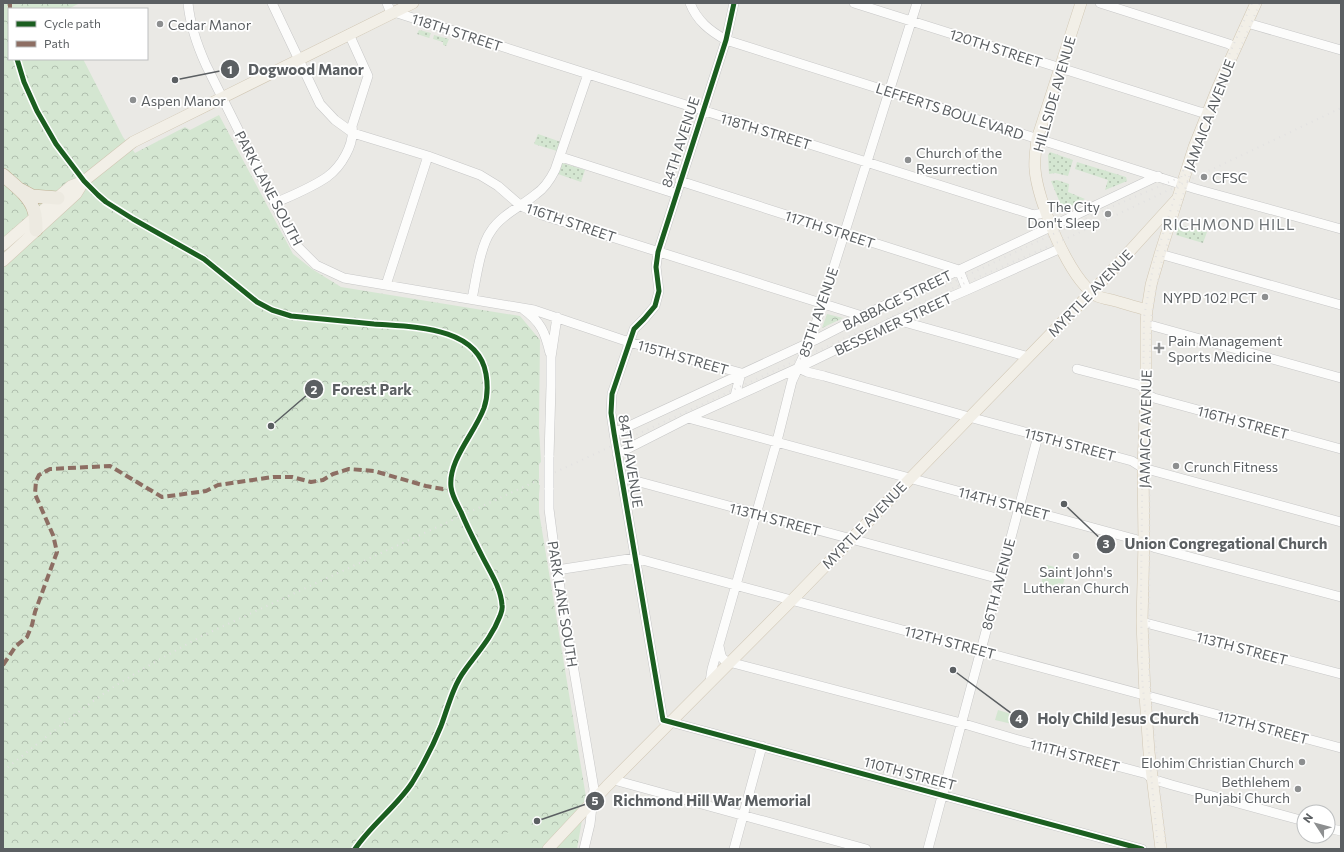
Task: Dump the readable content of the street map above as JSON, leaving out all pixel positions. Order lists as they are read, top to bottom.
{
  "streets": {
    "main road": ["HILLSIDE AVENUE", "JAMAICA AVENUE", "MYRTLE AVENUE"],
    "street": [
      "118TH STREET",
      "120TH STREET",
      "LEFFERTS BOULEVARD",
      "84TH AVENUE",
      "PARK LANE SOUTH",
      "116TH STREET",
      "117TH STREET",
      "BABBAGE STREET",
      "85TH AVENUE",
      "BESSEMER STREET",
      "115TH STREET",
      "114TH STREET",
      "113TH STREET",
      "86TH AVENUE",
      "112TH STREET",
      "111TH STREET",
      "110TH STREET"
    ]
  },
  "crossings": [
    ["118TH STREET", "HILLSIDE AVENUE"],
    ["118TH STREET", "84TH AVENUE"],
    ["118TH STREET", "85TH AVENUE"],
    ["120TH STREET", "HILLSIDE AVENUE"],
    ["120TH STREET", "JAMAICA AVENUE"],
    ["120TH STREET", "85TH AVENUE"],
    ["HILLSIDE AVENUE", "LEFFERTS BOULEVARD"],
    ["HILLSIDE AVENUE", "MYRTLE AVENUE"],
    ["HILLSIDE AVENUE", "BABBAGE STREET"],
    ["HILLSIDE AVENUE", "BESSEMER STREET"],
    ["LEFFERTS BOULEVARD", "JAMAICA AVENUE"],
    ["LEFFERTS BOULEVARD", "84TH AVENUE"],
    ["LEFFERTS BOULEVARD", "BABBAGE STREET"],
    ["LEFFERTS BOULEVARD", "85TH AVENUE"],
    ["JAMAICA AVENUE", "116TH STREET"],
    ["JAMAICA AVENUE", "MYRTLE AVENUE"],
    ["JAMAICA AVENUE", "115TH STREET"],
    ["JAMAICA AVENUE", "114TH STREET"],
    ["JAMAICA AVENUE", "113TH STREET"],
    ["JAMAICA AVENUE", "112TH STREET"],
    ["JAMAICA AVENUE", "111TH STREET"],
    ["84TH AVENUE", "116TH STREET"],
    ["84TH AVENUE", "117TH STREET"],
    ["84TH AVENUE", "MYRTLE AVENUE"],
    ["84TH AVENUE", "BABBAGE STREET"],
    ["84TH AVENUE", "BESSEMER STREET"],
    ["84TH AVENUE", "115TH STREET"],
    ["84TH AVENUE", "113TH STREET"],
    ["84TH AVENUE", "112TH STREET"],
    ["84TH AVENUE", "110TH STREET"],
    ["PARK LANE SOUTH", "MYRTLE AVENUE"],
    ["PARK LANE SOUTH", "115TH STREET"],
    ["PARK LANE SOUTH", "112TH STREET"],
    ["116TH STREET", "BABBAGE STREET"],
    ["116TH STREET", "85TH AVENUE"],
    ["117TH STREET", "BABBAGE STREET"],
    ["117TH STREET", "85TH AVENUE"],
    ["MYRTLE AVENUE", "85TH AVENUE"],
    ["MYRTLE AVENUE", "115TH STREET"],
    ["MYRTLE AVENUE", "114TH STREET"],
    ["MYRTLE AVENUE", "113TH STREET"],
    ["MYRTLE AVENUE", "112TH STREET"],
    ["MYRTLE AVENUE", "111TH STREET"],
    ["MYRTLE AVENUE", "110TH STREET"],
    ["BABBAGE STREET", "85TH AVENUE"],
    ["BABBAGE STREET", "115TH STREET"],
    ["85TH AVENUE", "BESSEMER STREET"],
    ["85TH AVENUE", "115TH STREET"],
    ["85TH AVENUE", "114TH STREET"],
    ["85TH AVENUE", "113TH STREET"],
    ["85TH AVENUE", "112TH STREET"],
    ["BESSEMER STREET", "115TH STREET"],
    ["BESSEMER STREET", "114TH STREET"],
    ["115TH STREET", "86TH AVENUE"],
    ["114TH STREET", "86TH AVENUE"],
    ["113TH STREET", "86TH AVENUE"],
    ["86TH AVENUE", "112TH STREET"],
    ["86TH AVENUE", "111TH STREET"],
    ["86TH AVENUE", "110TH STREET"]
  ],
  "districts": ["RICHMOND HILL"],
  "places": {
    "other": [
      "Cedar Manor",
      "Dogwood Manor",
      "Aspen Manor",
      "Church of the Resurrection",
      "CFSC",
      "The City Don't Sleep",
      "NYPD 102 PCT",
      "Forest Park",
      "Crunch Fitness",
      "Union Congregational Church",
      "Saint John's Lutheran Church",
      "Holy Child Jesus Church",
      "Elohim Christian Church",
      "Bethlehem Punjabi Church",
      "Richmond Hill War Memorial"
    ],
    "health": ["Pain Management Sports Medicine"]
  },
  "legend": ["Cycle path", "Path"],
  "north": "top left"
}
